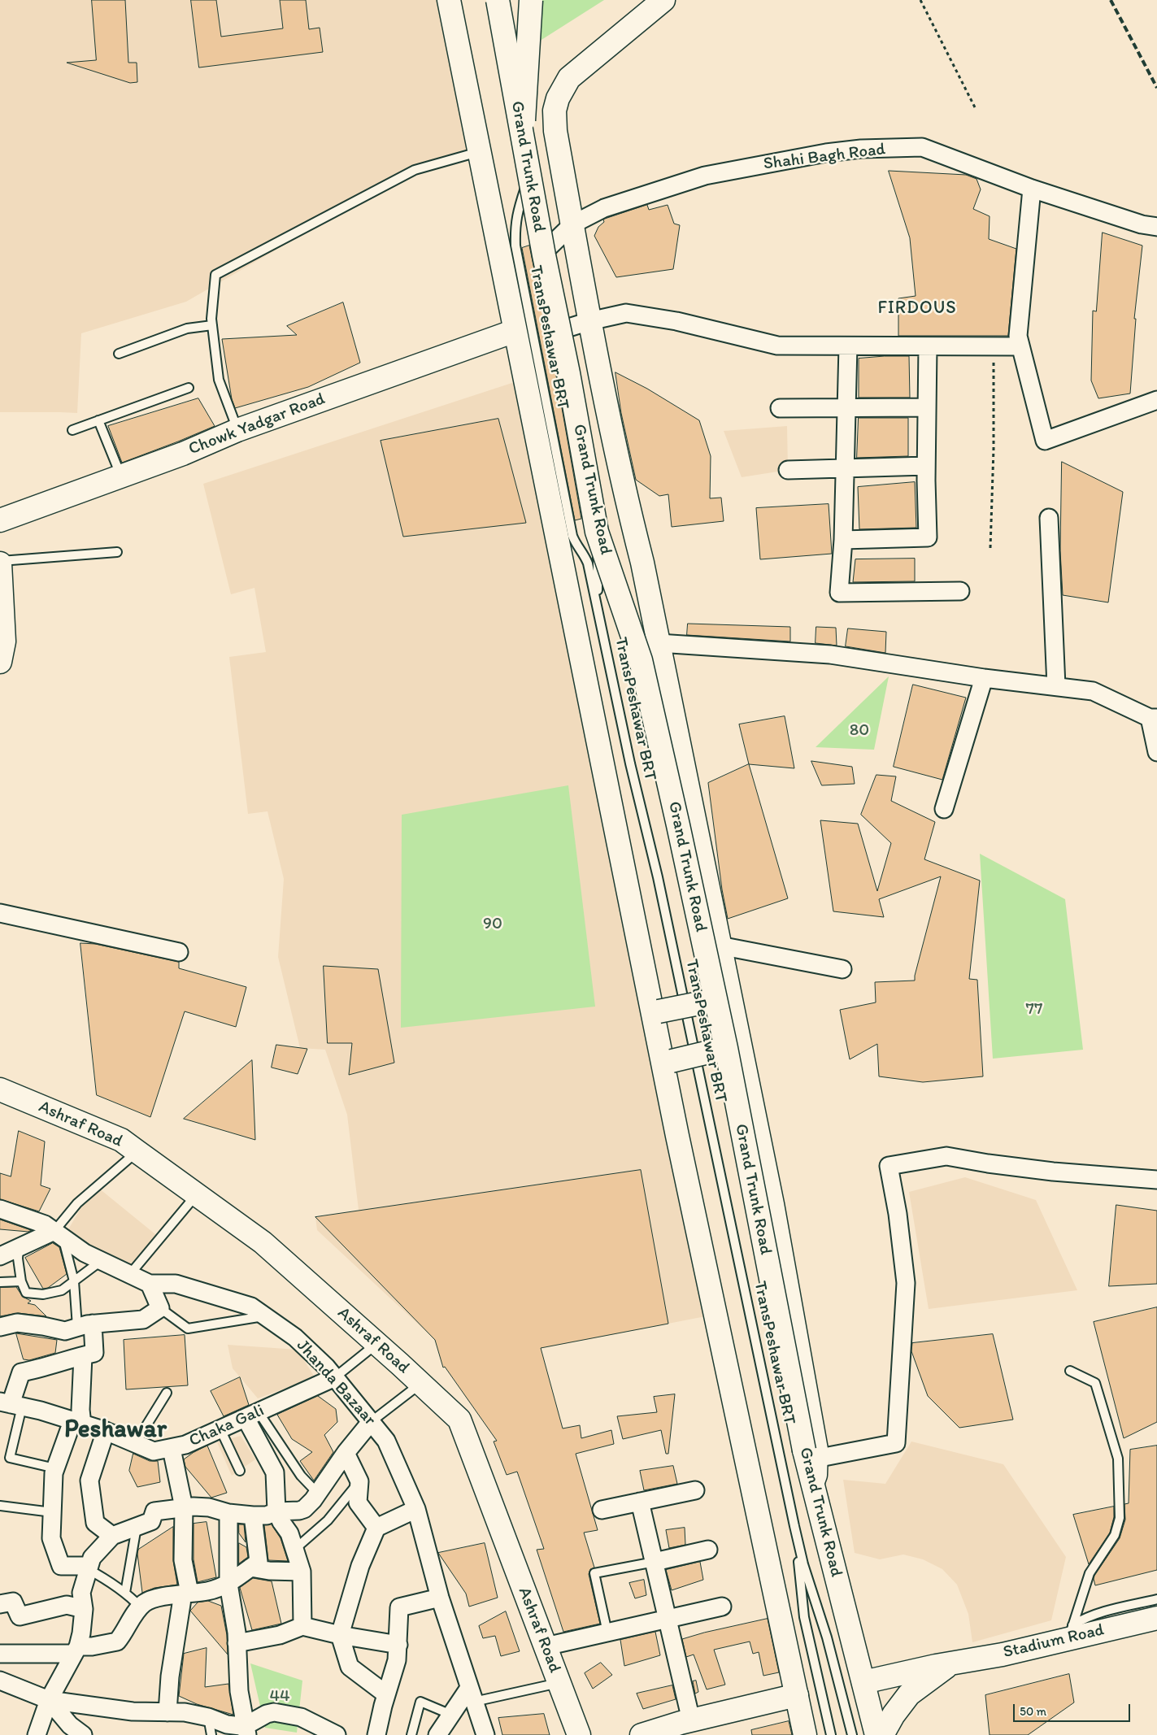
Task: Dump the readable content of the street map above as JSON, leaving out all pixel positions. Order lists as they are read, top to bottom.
{
  "streets": {
    "main road": [
      "Grand Trunk Road",
      "Chowk Yadgar Road",
      "Ashraf Road",
      "Stadium Road"
    ],
    "street": ["Shahi Bagh Road", "Jhanda Bazaar", "Chaka Gali"],
    "lane": ["TransPeshawar BRT"]
  },
  "crossings": [
    ["Shahi Bagh Road", "TransPeshawar BRT"],
    ["Grand Trunk Road", "TransPeshawar BRT"],
    ["Grand Trunk Road", "Stadium Road"],
    ["Jhanda Bazaar", "Chaka Gali"]
  ],
  "districts": ["FIRDOUS", "Peshawar"],
  "parks": [
    "80",
    "90",
    "77",
    "44"
  ],
  "scale_bar": "50 m"
}
